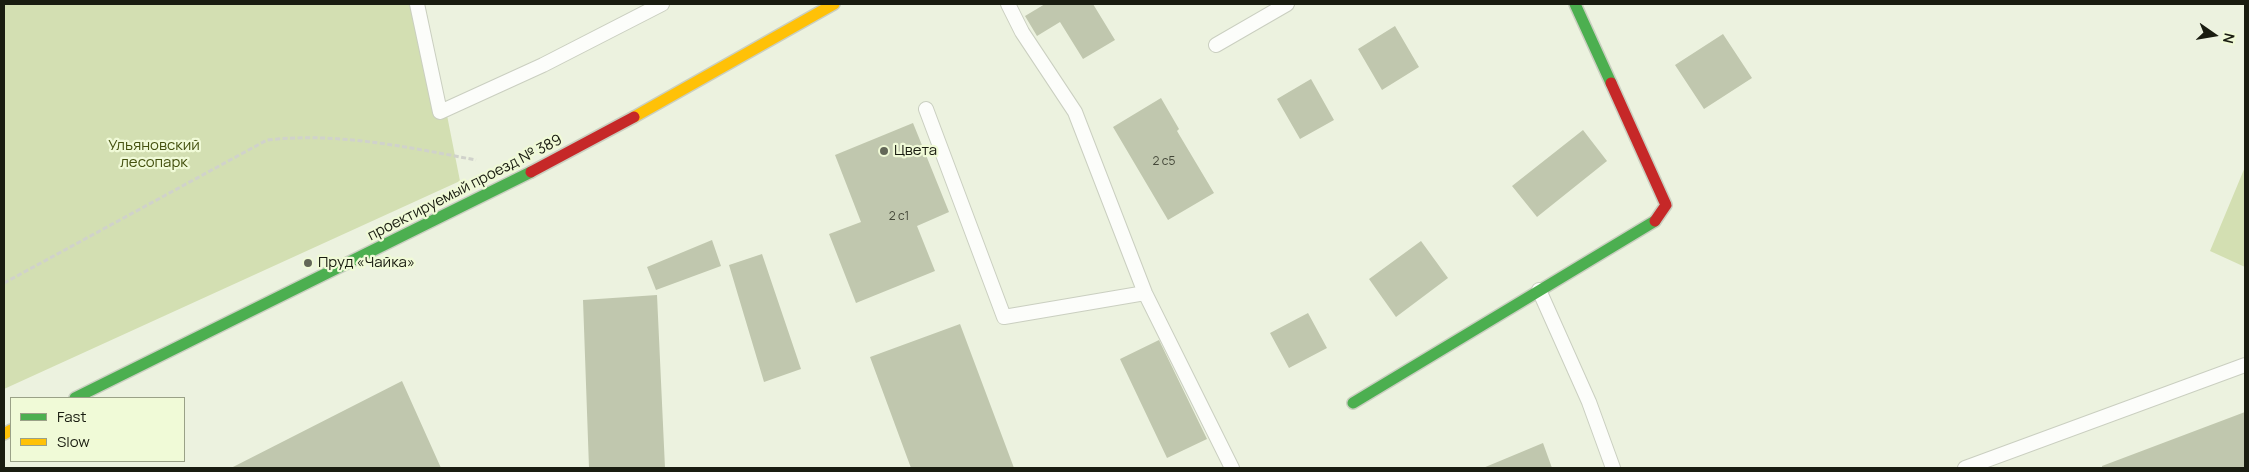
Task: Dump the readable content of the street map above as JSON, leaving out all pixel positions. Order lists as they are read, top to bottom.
{
  "streets": {
    "main road": ["проектируемый проезд № 389"]
  },
  "parks": ["Ульяновский лесопарк"],
  "places": ["Цвета", "Пруд «Чайка»"],
  "house_numbers": ["2 с5", "2 с1"],
  "legend": ["Fast", "Slow"],
  "north": "right"
}
